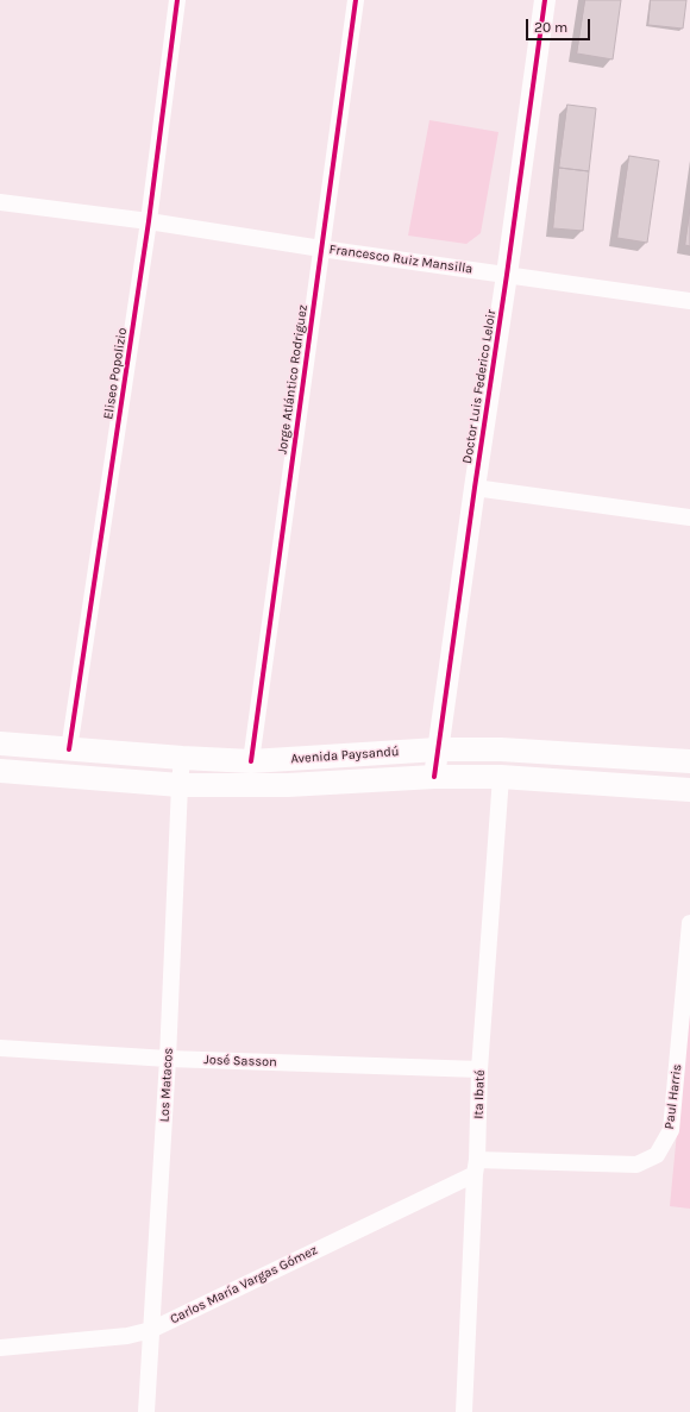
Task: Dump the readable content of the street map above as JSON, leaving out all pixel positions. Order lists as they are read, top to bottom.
{
  "streets": {
    "main road": ["Avenida Paysandú"],
    "street": [
      "Francesco Ruiz Mansilla",
      "Eliseo Popolizio",
      "Jorge Atlántico Rodriguez",
      "Doctor Luis Federico Leloir",
      "José Sasson",
      "Los Matacos",
      "Ita Ibaté",
      "Paul Harris",
      "Carlos María Vargas Gómez"
    ]
  },
  "crossings": [
    ["Francesco Ruiz Mansilla", "Eliseo Popolizio"],
    ["Francesco Ruiz Mansilla", "Jorge Atlántico Rodriguez"],
    ["Francesco Ruiz Mansilla", "Doctor Luis Federico Leloir"],
    ["Eliseo Popolizio", "Avenida Paysandú"],
    ["Jorge Atlántico Rodriguez", "Avenida Paysandú"],
    ["Doctor Luis Federico Leloir", "Avenida Paysandú"],
    ["Avenida Paysandú", "Los Matacos"],
    ["Avenida Paysandú", "Ita Ibaté"],
    ["José Sasson", "Los Matacos"],
    ["José Sasson", "Ita Ibaté"],
    ["Los Matacos", "Carlos María Vargas Gómez"],
    ["Ita Ibaté", "Carlos María Vargas Gómez"],
    ["Paul Harris", "Carlos María Vargas Gómez"]
  ],
  "scale_bar": "20 m"
}
